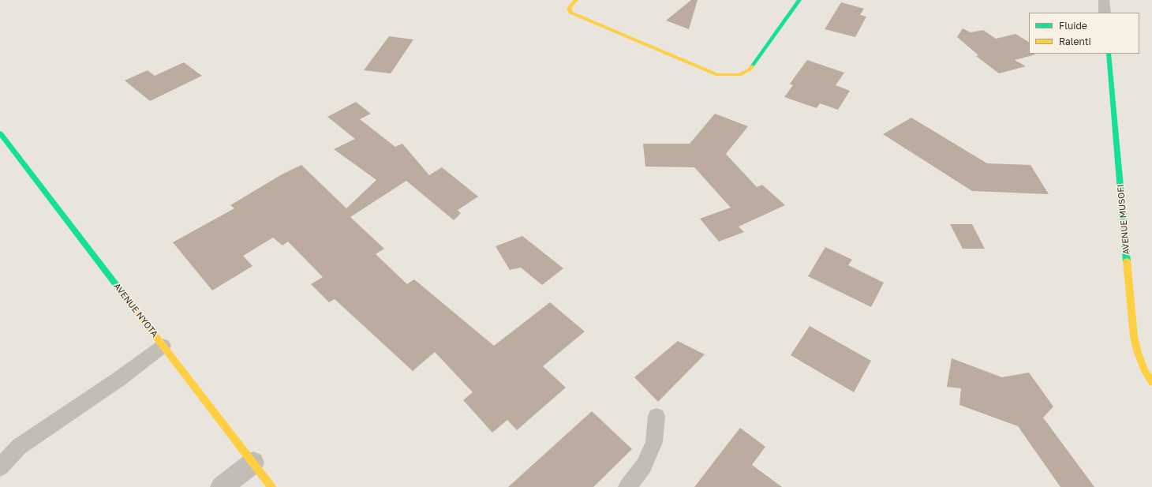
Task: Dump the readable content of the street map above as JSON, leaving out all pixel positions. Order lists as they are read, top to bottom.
{
  "streets": {
    "street": ["AVENUE MUSOFI", "AVENUE NYOTA"]
  },
  "legend": ["Fluide", "Ralenti"]
}
